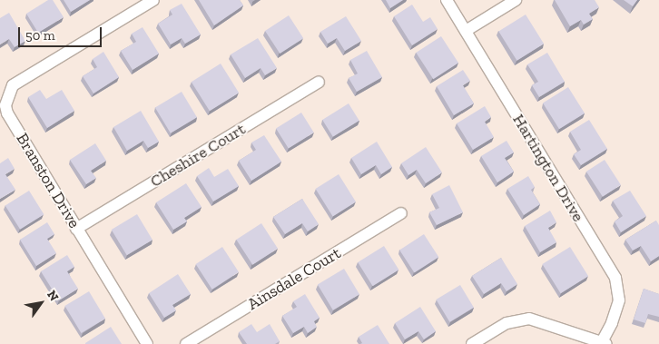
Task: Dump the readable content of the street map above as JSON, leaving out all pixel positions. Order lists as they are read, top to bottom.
{
  "streets": {
    "street": [
      "Cheshire Court",
      "Hartington Drive",
      "Branston Drive",
      "Ainsdale Court"
    ]
  },
  "crossings": [
    ["Cheshire Court", "Branston Drive"]
  ],
  "scale_bar": "50 m",
  "north": "top right"
}
